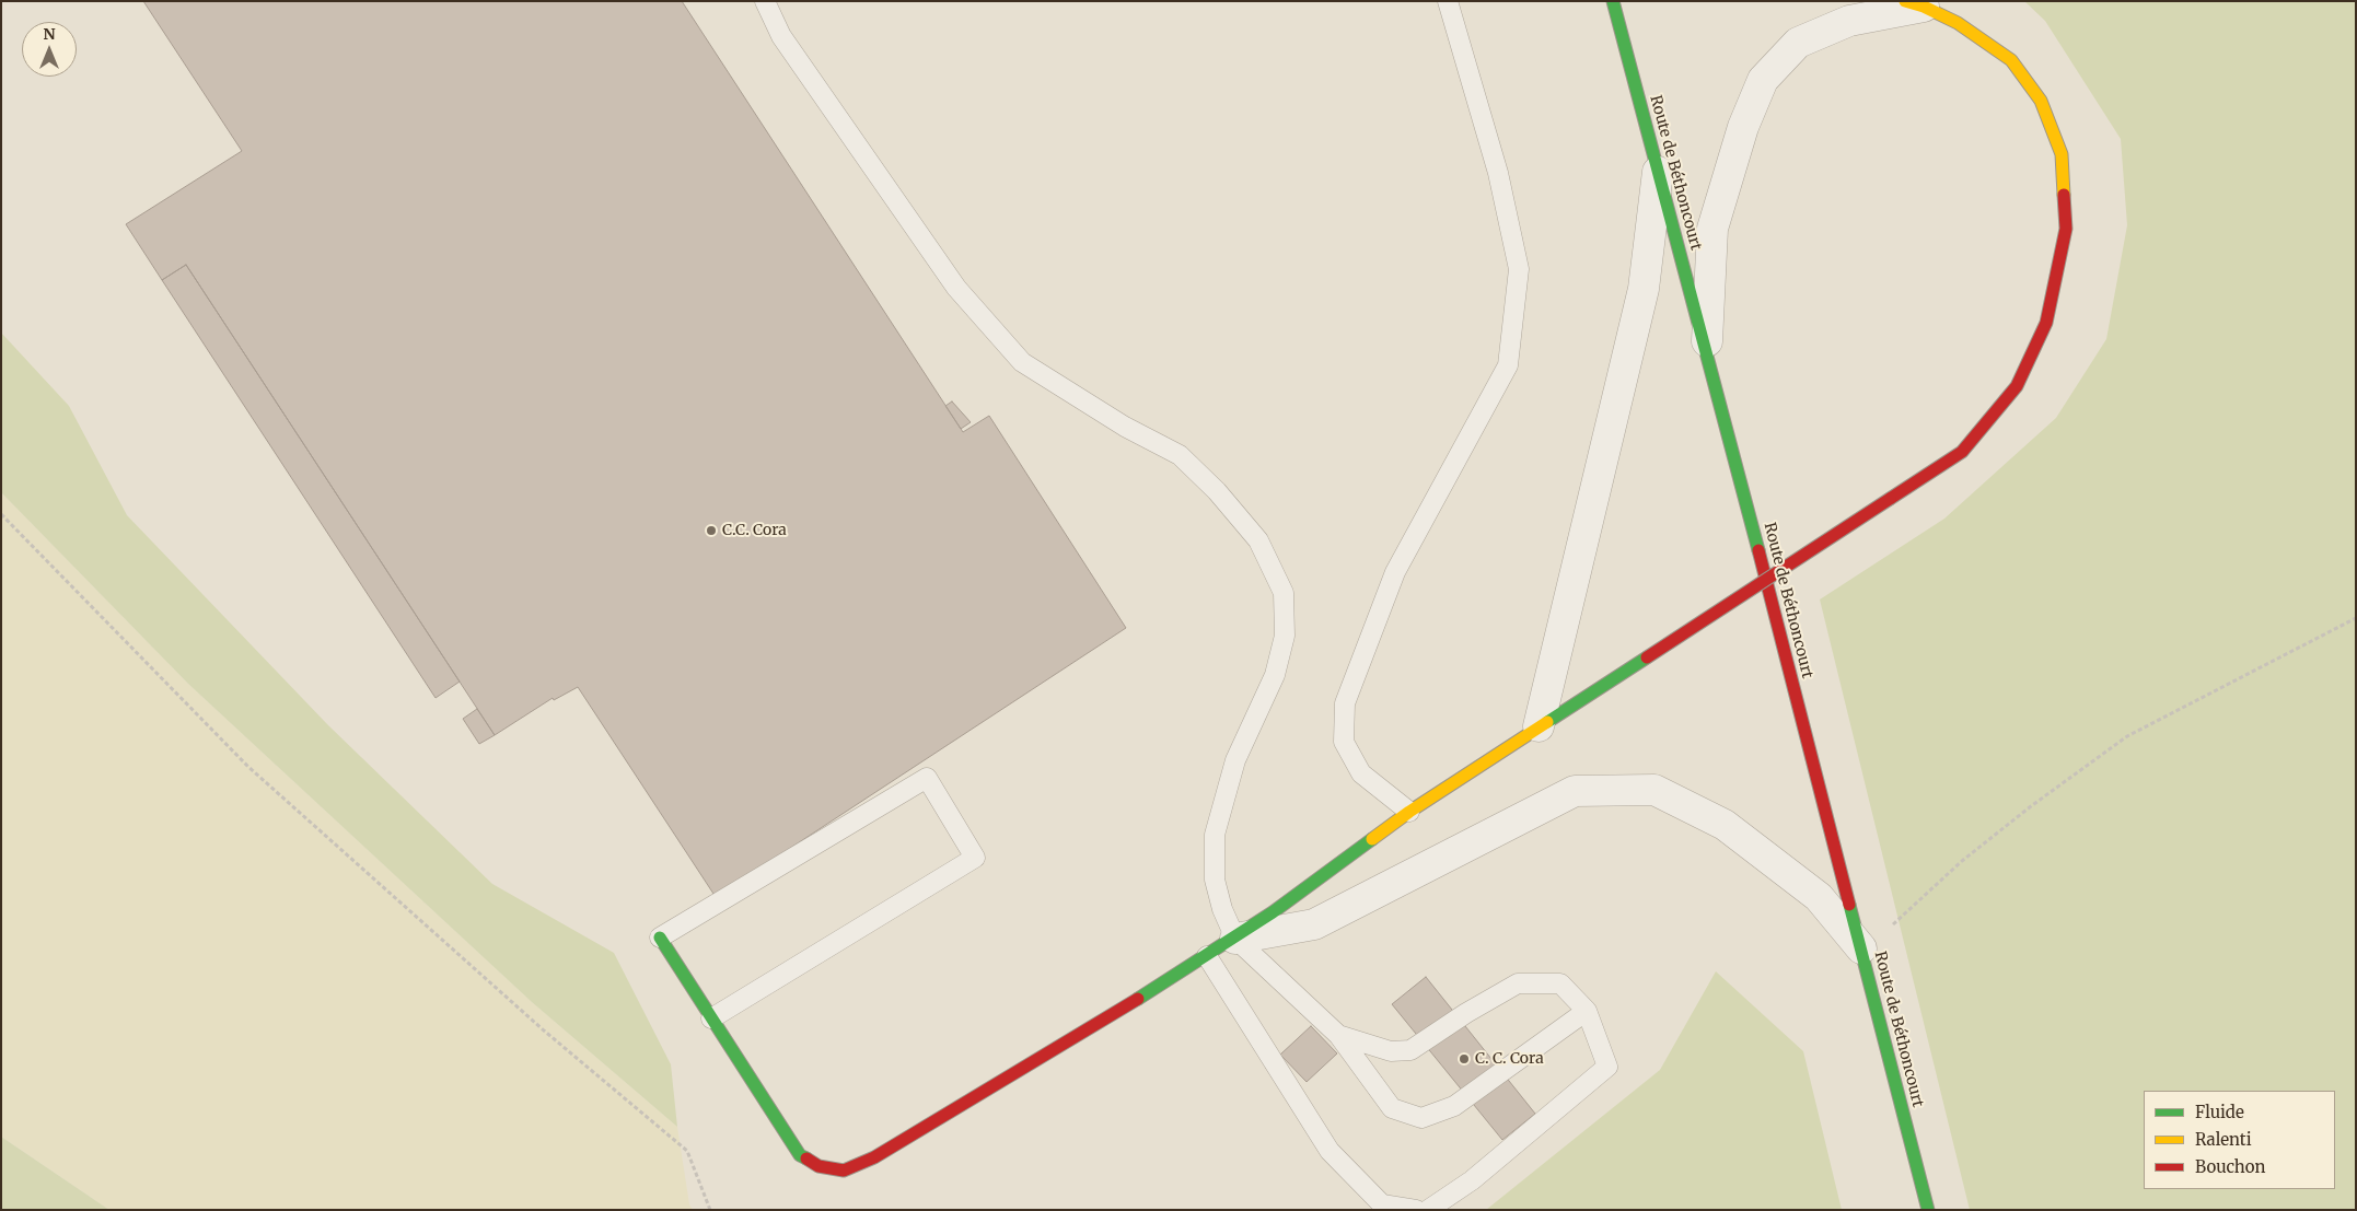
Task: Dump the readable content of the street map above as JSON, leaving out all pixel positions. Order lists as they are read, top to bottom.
{
  "streets": {
    "street": ["Route de Béthoncourt"]
  },
  "places": ["C.C. Cora", "C. C. Cora"],
  "legend": ["Fluide", "Ralenti", "Bouchon"],
  "north": "top"
}
